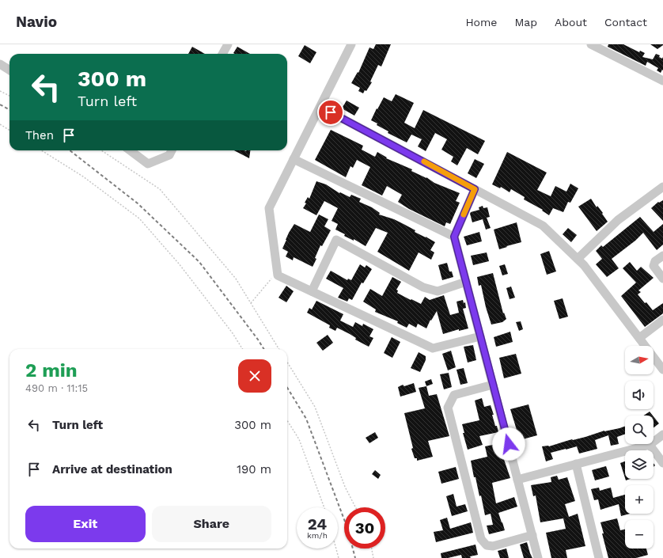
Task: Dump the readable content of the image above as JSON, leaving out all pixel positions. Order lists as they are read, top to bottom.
{
  "north": "right",
  "page": {
    "header": "Navio",
    "nav": [
      "Home",
      "Map",
      "About",
      "Contact"
    ],
    "turn": ["300 m", "Turn left"],
    "then": "Then",
    "map_buttons": ["+", "−"],
    "heading": ["2 min", "490 m · 11:15"],
    "list": [
      {
        "name": "Turn left",
        "value": "300 m"
      },
      {
        "name": "Arrive at destination",
        "value": "190 m"
      }
    ],
    "buttons": ["Exit", "Share"],
    "speed": "24 km/h",
    "limit": "30"
  }
}
